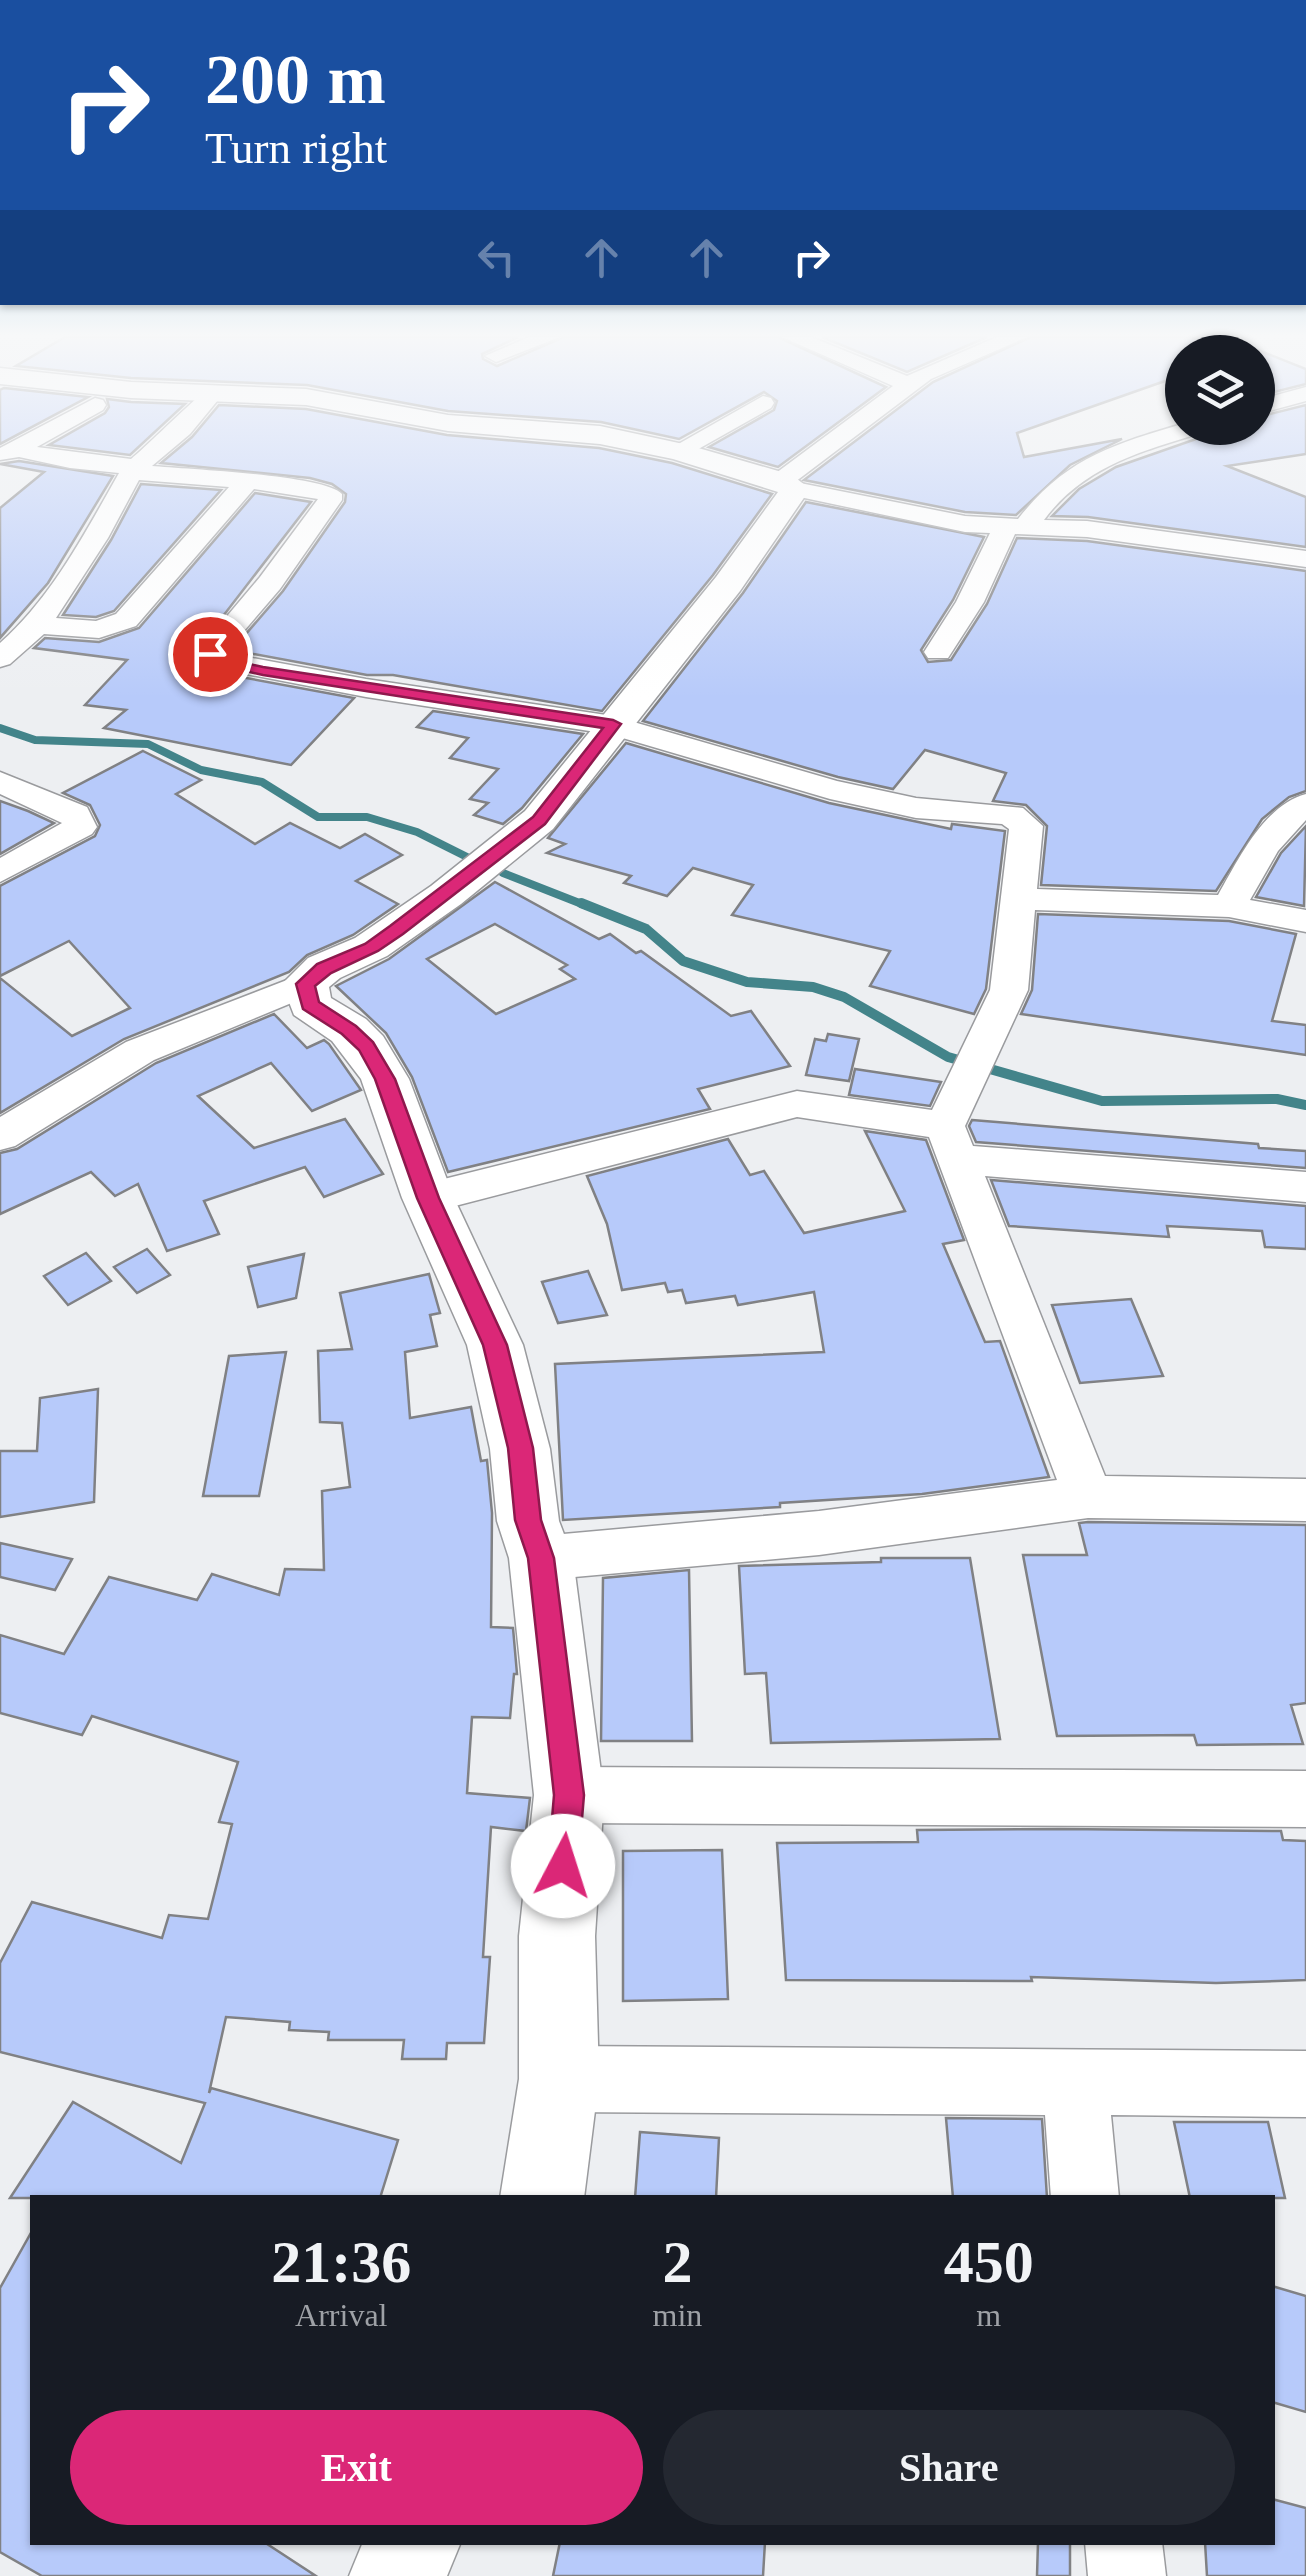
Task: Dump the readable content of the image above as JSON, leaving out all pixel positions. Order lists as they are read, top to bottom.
{
  "page": {
    "turn": ["200 m", "Turn right"],
    "eta": [
      "21:36",
      "Arrival",
      "2",
      "min",
      "450",
      "m"
    ],
    "buttons": ["Exit", "Share"]
  }
}
